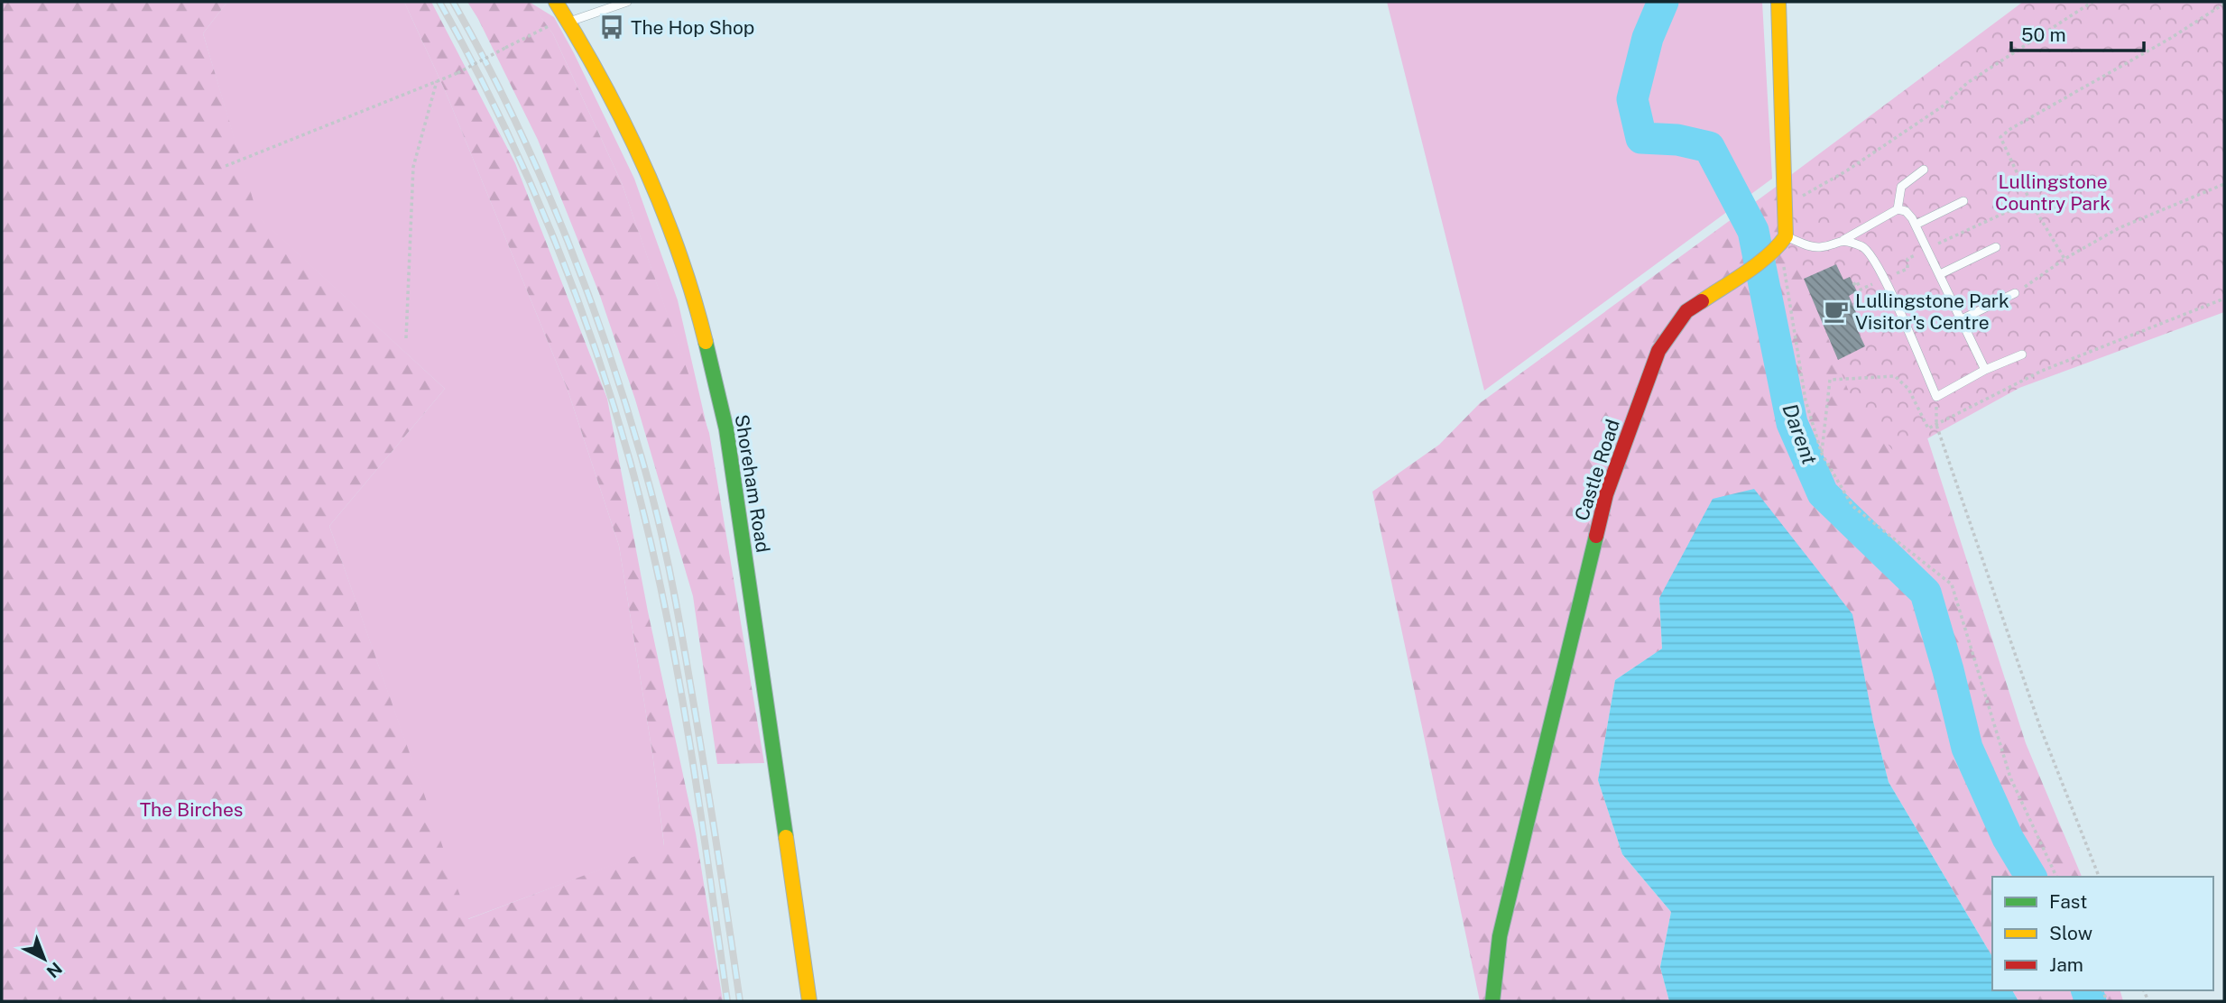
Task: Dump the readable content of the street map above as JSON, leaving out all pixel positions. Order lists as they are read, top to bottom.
{
  "streets": {
    "street": ["Castle Road", "Shoreham Road"]
  },
  "water": ["Darent"],
  "parks": ["Lullingstone Country Park", "The Birches"],
  "places": {
    "bus stop": ["The Hop Shop"],
    "cafe": ["Lullingstone Park Visitor's Centre"]
  },
  "legend": ["Fast", "Slow", "Jam"],
  "scale_bar": "50 m",
  "north": "bottom right"
}
